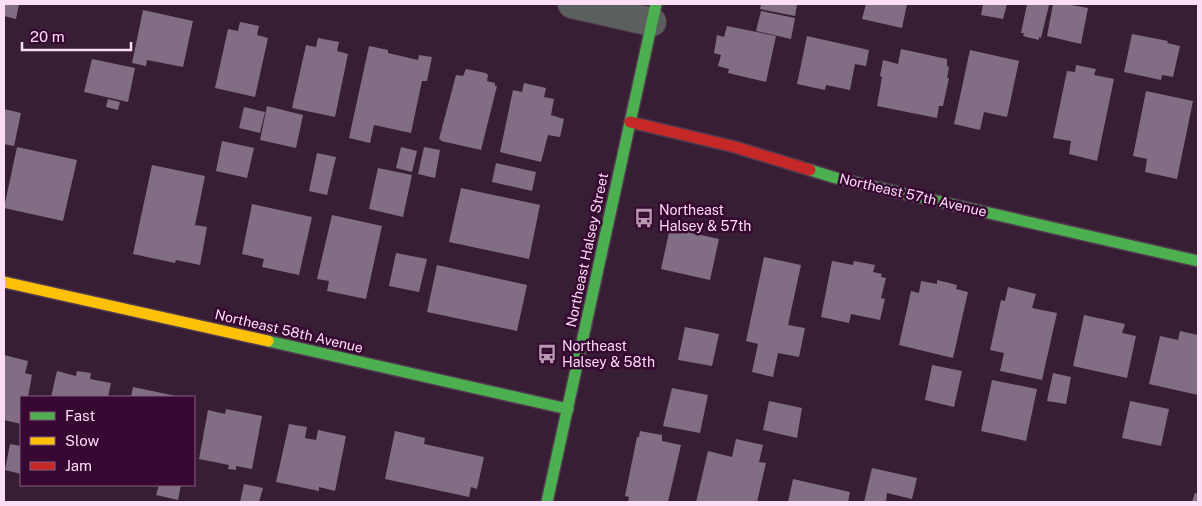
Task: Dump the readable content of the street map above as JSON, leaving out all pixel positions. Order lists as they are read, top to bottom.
{
  "streets": {
    "main road": ["Northeast 57th Avenue", "Northeast Halsey Street", "Northeast 58th Avenue"]
  },
  "crossings": [
    ["Northeast 57th Avenue", "Northeast Halsey Street"],
    ["Northeast Halsey Street", "Northeast 58th Avenue"]
  ],
  "places": {
    "bus stop": ["Northeast Halsey & 57th", "Northeast Halsey & 58th"]
  },
  "legend": ["Fast", "Slow", "Jam"],
  "scale_bar": "20 m"
}
